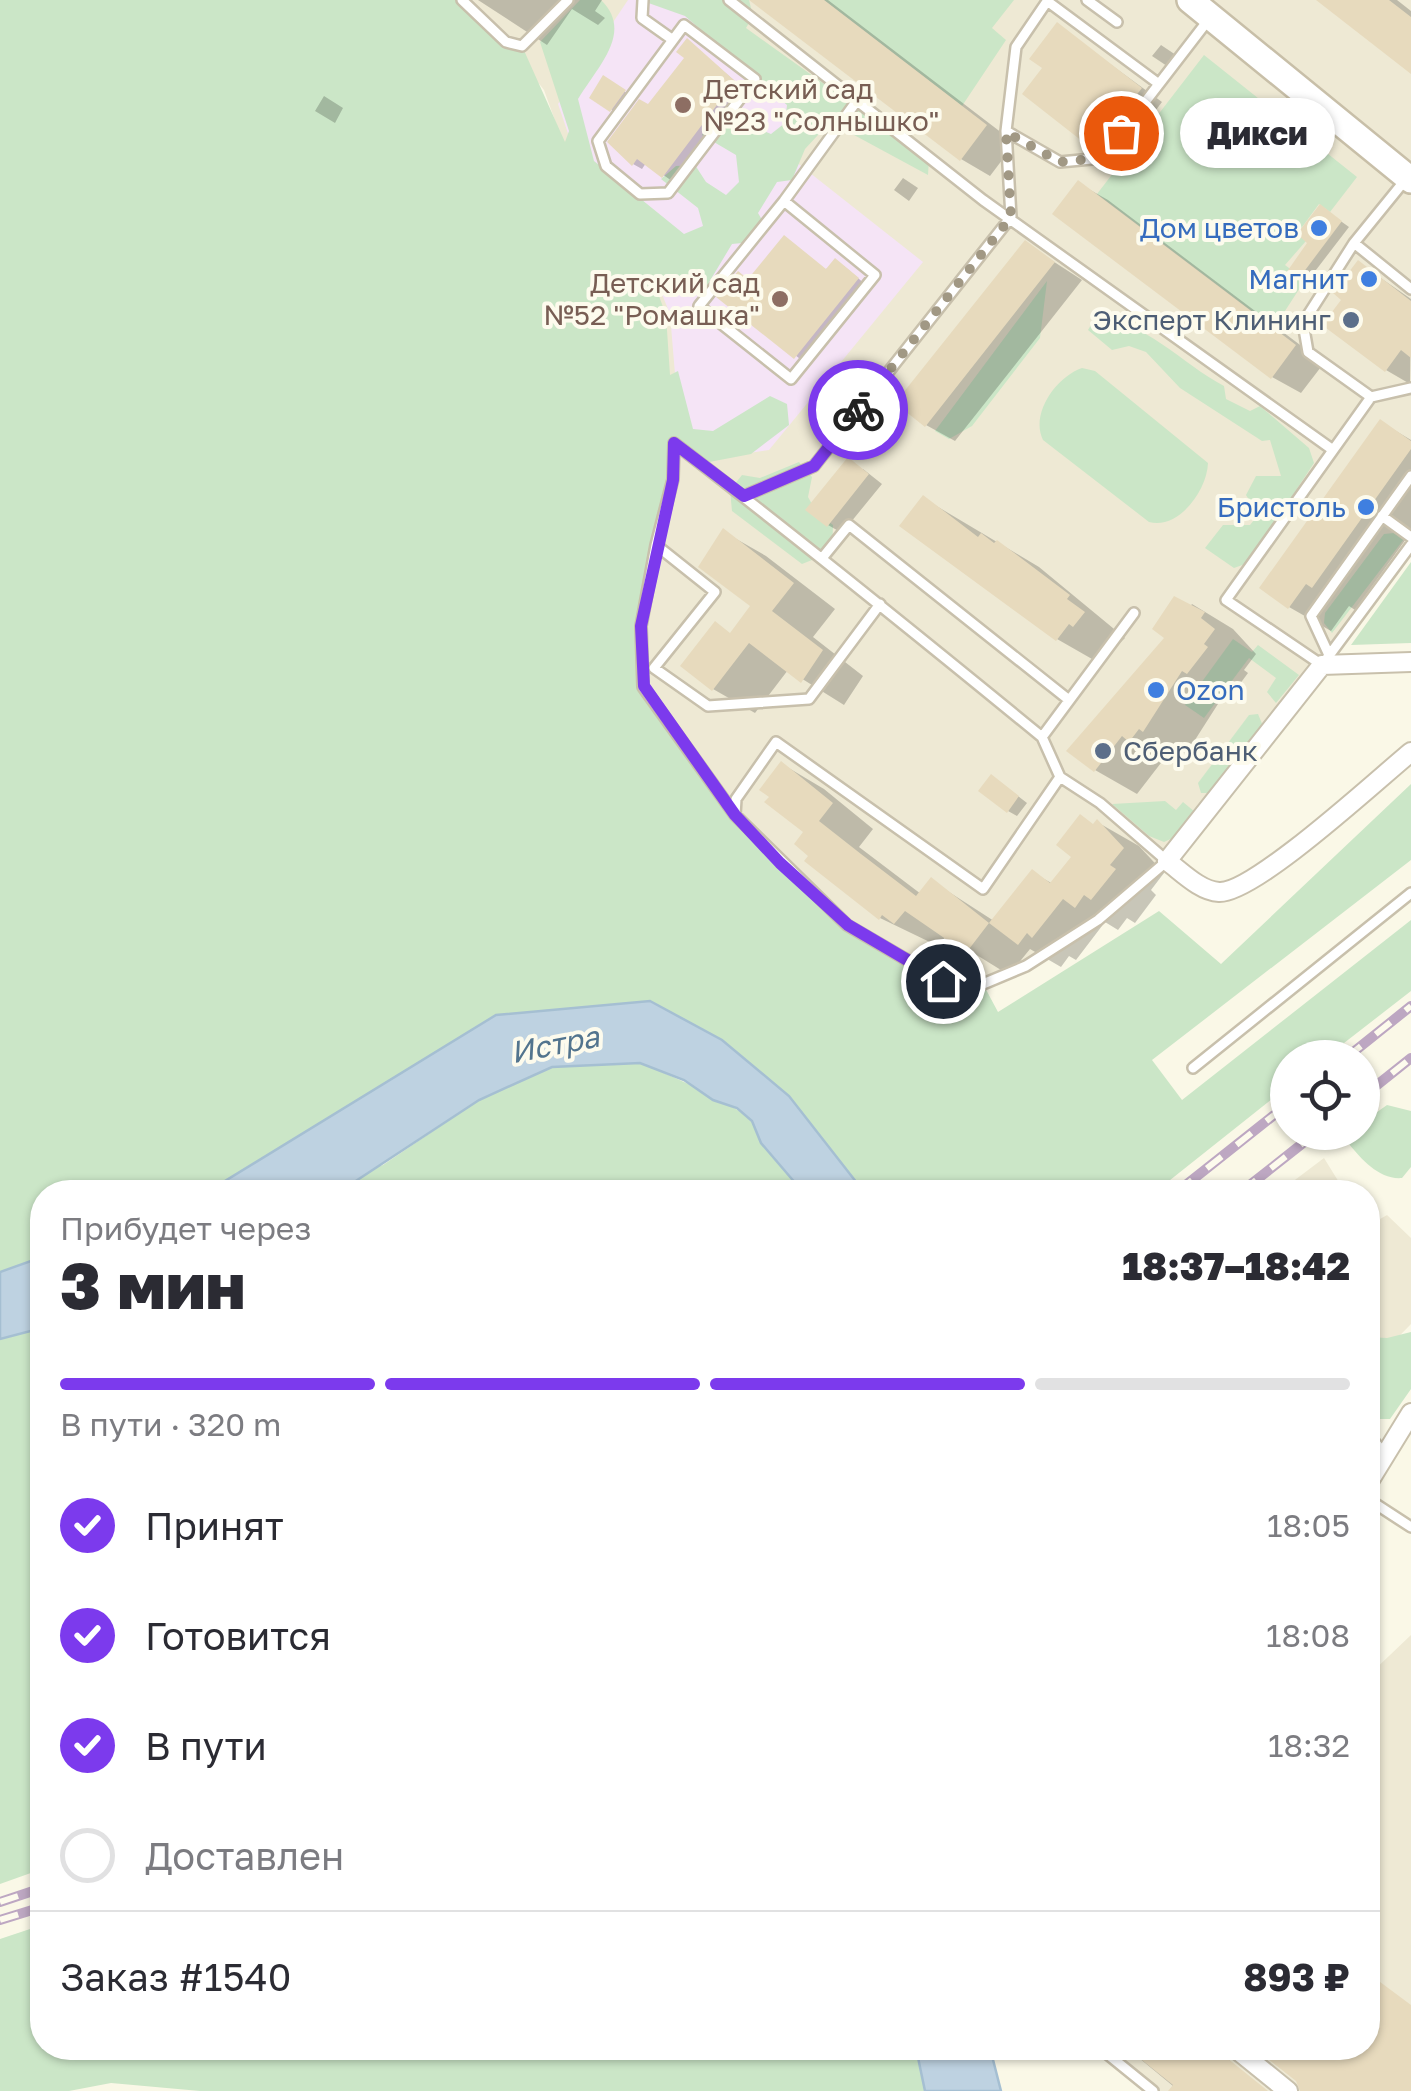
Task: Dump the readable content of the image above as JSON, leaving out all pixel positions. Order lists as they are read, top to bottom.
{
  "water": ["Истра"],
  "places": [
    "Детский сад №23 \"Солнышко\"",
    "Дикси",
    "Дом цветов",
    "Магнит",
    "Детский сад №52 \"Ромашка\"",
    "Эксперт Клининг",
    "Бристоль",
    "Ozon",
    "Сбербанк"
  ],
  "page": {
    "bubble": "Дикси",
    "heading": ["3 мин", "Прибудет через", "18:37–18:42"],
    "panel": ["Заказ #1540", "893 ₽"],
    "bar": "В пути · 320 m",
    "list": [
      ["Принят", "18:05"],
      ["Готовится", "18:08"],
      ["В пути", "18:32"],
      "Доставлен"
    ]
  }
}
